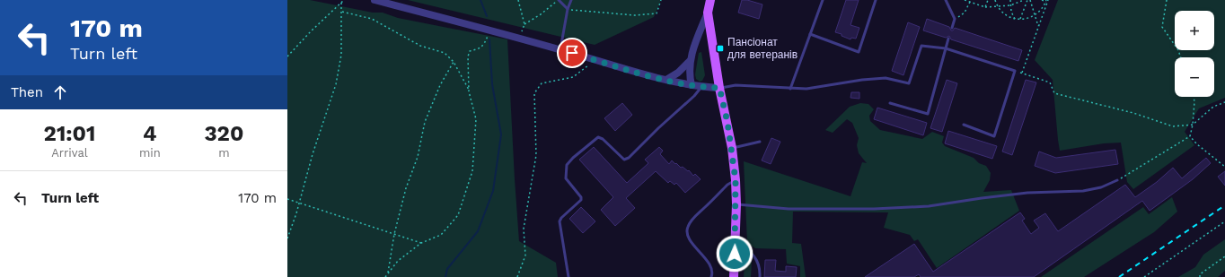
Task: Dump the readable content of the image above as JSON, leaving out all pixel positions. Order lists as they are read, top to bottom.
{
  "places": {
    "transit": ["Пансіонат для ветеранів"]
  },
  "page": {
    "turn": ["170 m", "Turn left"],
    "map_buttons": ["+", "−"],
    "then": "Then",
    "eta": [
      "21:01",
      "Arrival",
      "4",
      "min",
      "320",
      "m"
    ],
    "list": [
      {
        "name": "Turn left",
        "value": "170 m"
      }
    ]
  }
}
